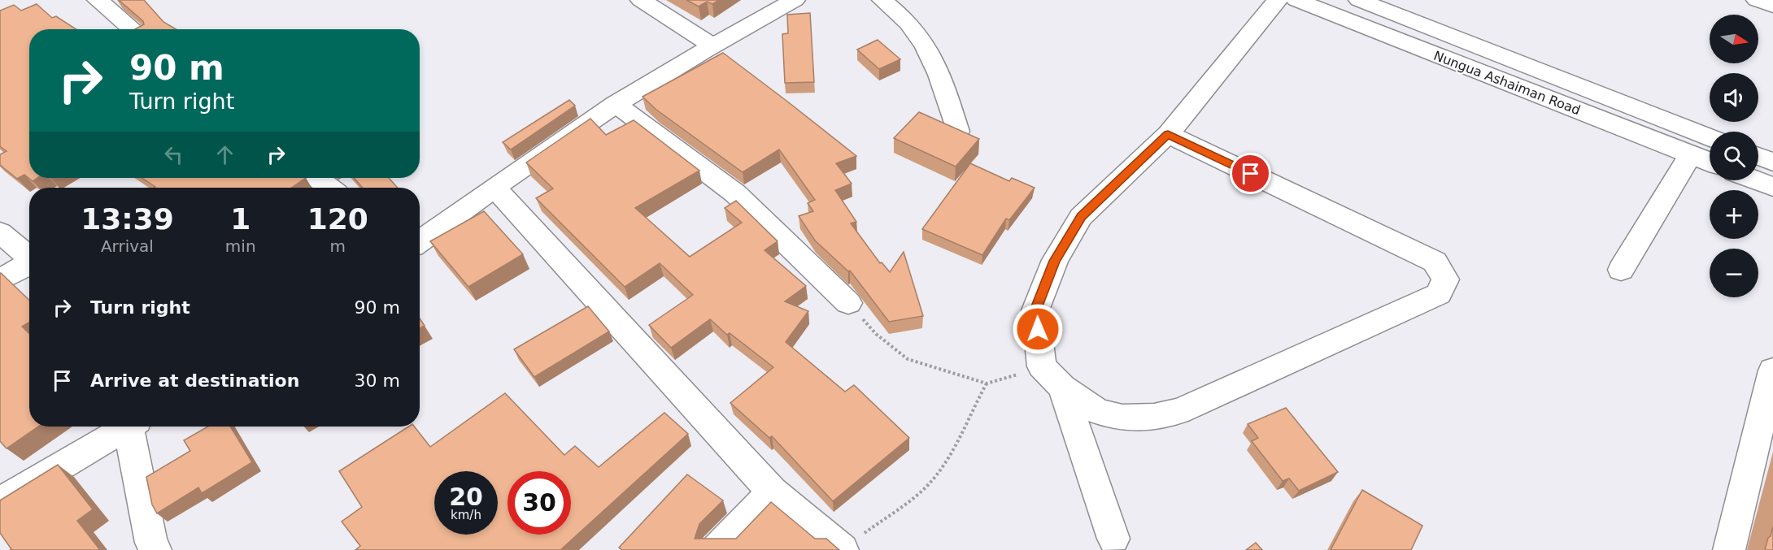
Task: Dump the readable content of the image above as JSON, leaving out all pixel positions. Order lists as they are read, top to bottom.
{
  "streets": {
    "street": ["Nungua Ashaiman Road"]
  },
  "north": "right",
  "page": {
    "map_buttons": ["+", "−"],
    "turn": ["90 m", "Turn right"],
    "eta": [
      "13:39",
      "Arrival",
      "1",
      "min",
      "120",
      "m"
    ],
    "list": [
      {
        "name": "Turn right",
        "value": "90 m"
      },
      {
        "name": "Arrive at destination",
        "value": "30 m"
      }
    ],
    "speed": "20 km/h",
    "limit": "30"
  }
}
